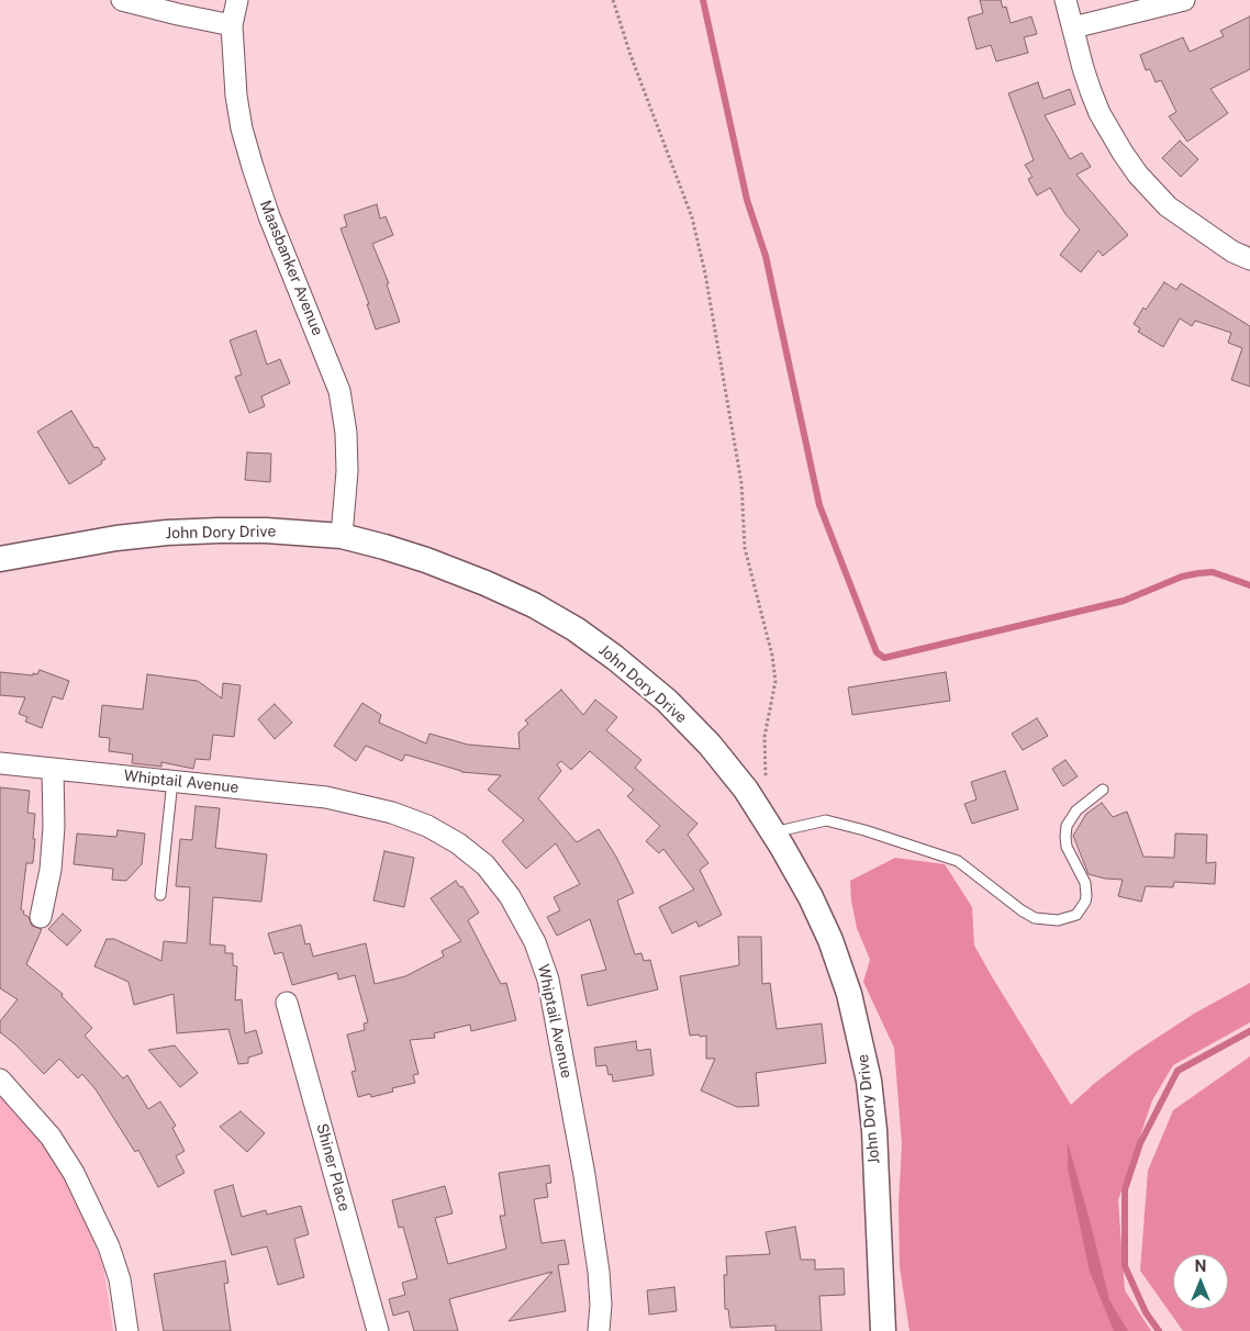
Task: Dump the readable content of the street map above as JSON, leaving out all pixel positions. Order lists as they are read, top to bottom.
{
  "streets": {
    "street": [
      "Maasbanker Avenue",
      "John Dory Drive",
      "Whiptail Avenue",
      "Shiner Place"
    ]
  },
  "crossings": [
    ["Maasbanker Avenue", "John Dory Drive"]
  ],
  "north": "top"
}
